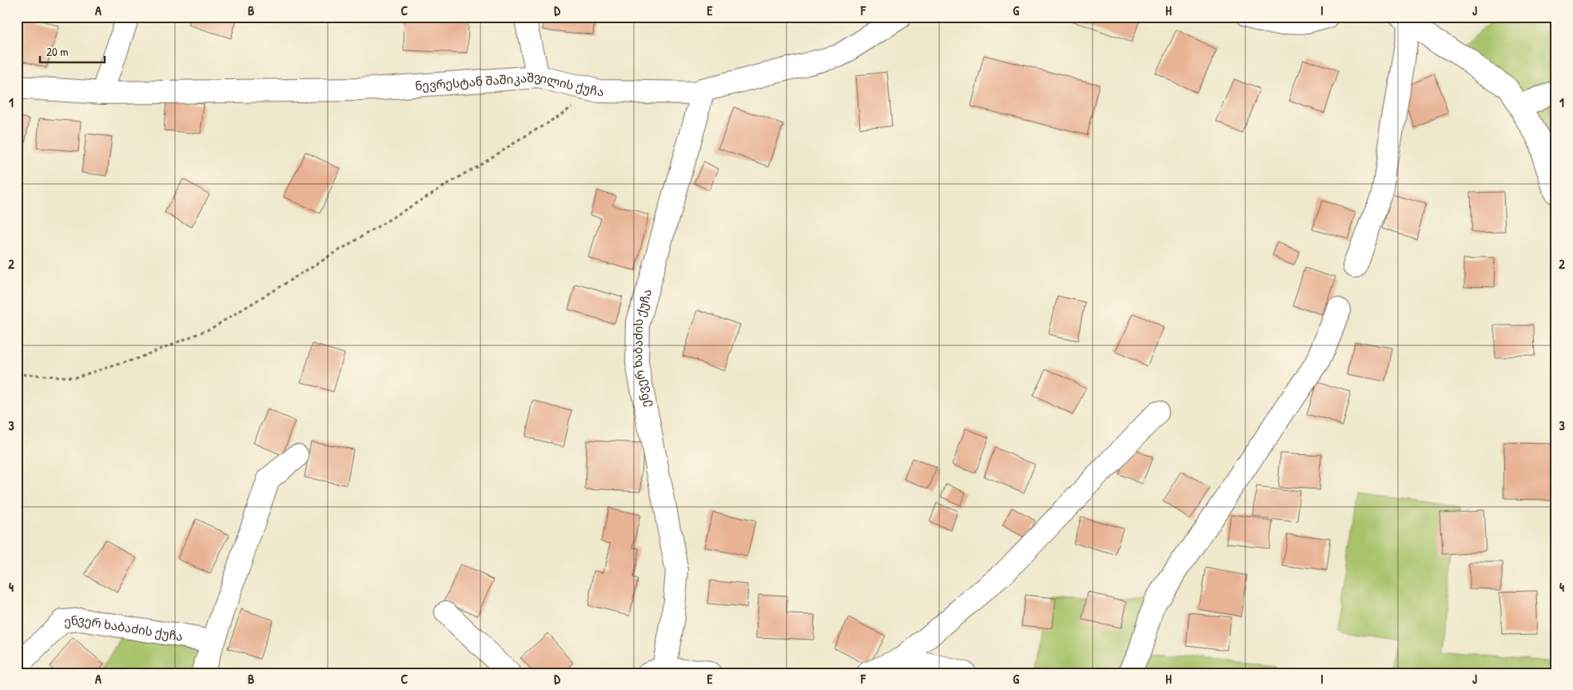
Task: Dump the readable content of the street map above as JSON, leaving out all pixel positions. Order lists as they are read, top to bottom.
{
  "streets": {
    "street": ["ნევრესტან შაშიკაშვილის ქუჩა", "ენვერ ხაბაძის ქუჩა"]
  },
  "crossings": [
    ["ნევრესტან შაშიკაშვილის ქუჩა", "ენვერ ხაბაძის ქუჩა"]
  ],
  "scale_bar": "20 m",
  "grid": {
    "columns": [
      "A",
      "B",
      "C",
      "D",
      "E",
      "F",
      "G",
      "H",
      "I",
      "J"
    ],
    "rows": [
      "1",
      "2",
      "3",
      "4"
    ]
  }
}
